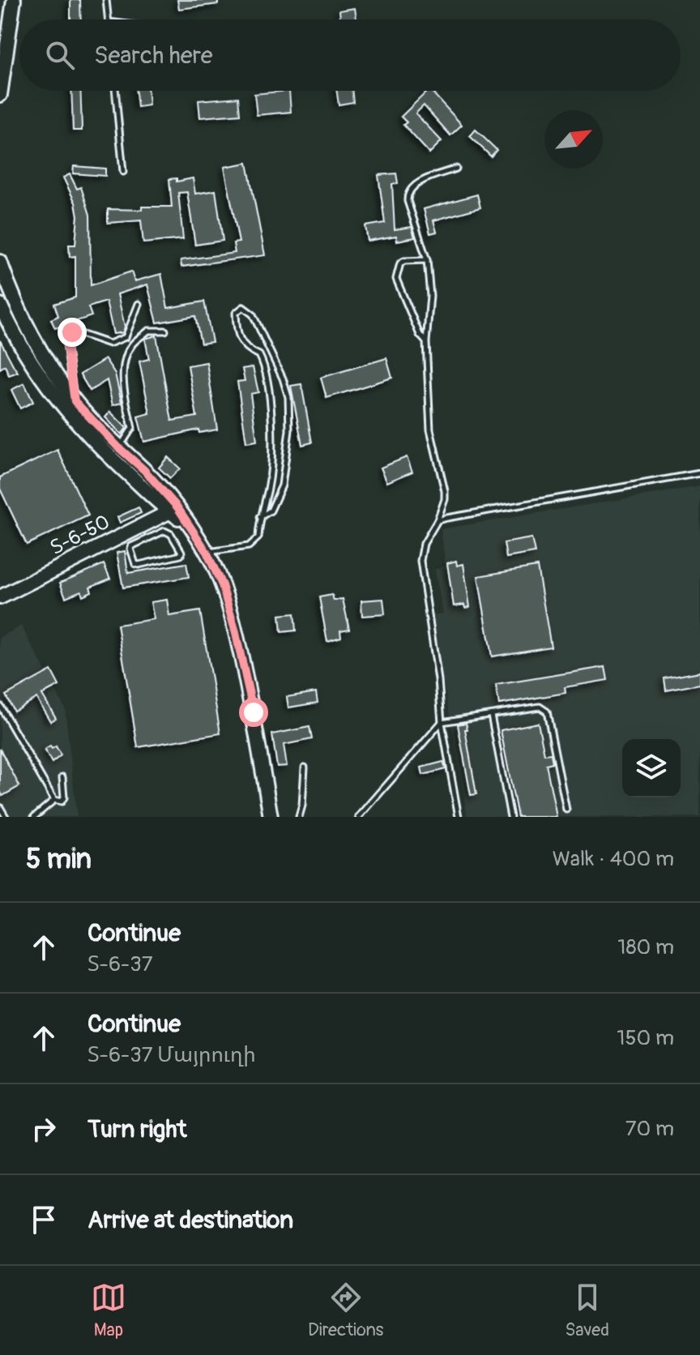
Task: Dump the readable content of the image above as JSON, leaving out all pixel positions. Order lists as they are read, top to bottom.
{
  "streets": {
    "main road": ["Տ-6-50"]
  },
  "north": "top right",
  "page": {
    "search": "Search here",
    "heading": ["5 min", "Walk · 400 m"],
    "list": [
      ["Continue", "Տ-6-37", "180 m"],
      ["Continue", "Տ-6-37 Մայրուղի", "150 m"],
      ["Turn right", "70 m"],
      "Arrive at destination"
    ],
    "nav": ["Map", "Directions", "Saved"]
  }
}
